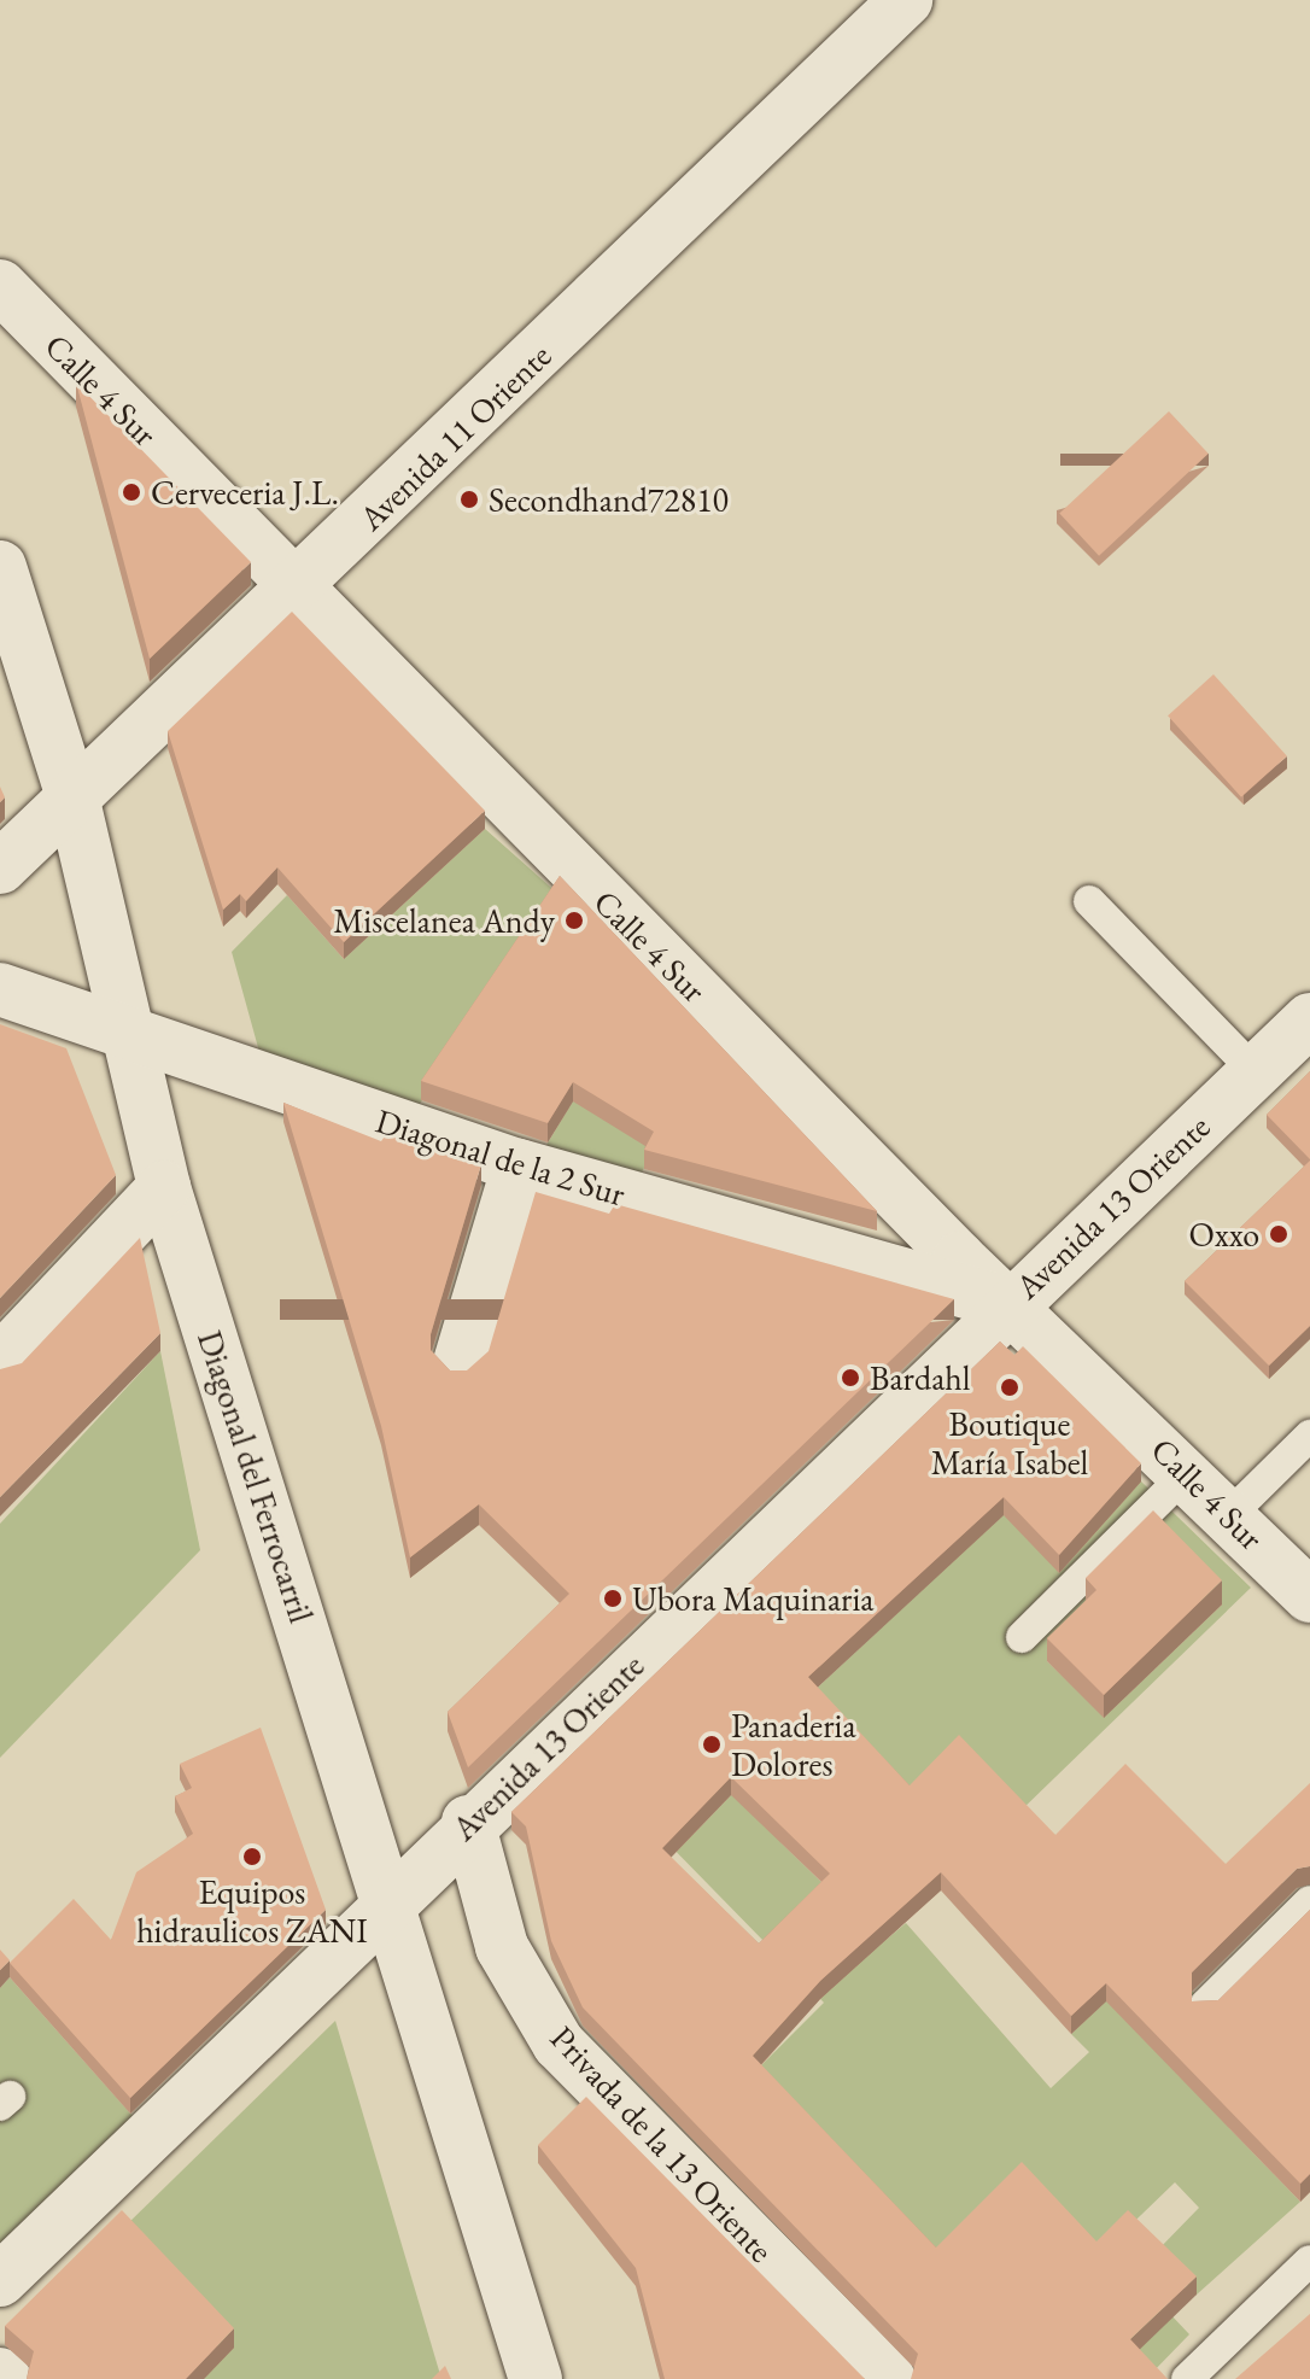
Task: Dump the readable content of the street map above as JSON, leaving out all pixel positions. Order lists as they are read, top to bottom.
{
  "streets": {
    "street": [
      "Calle 4 Sur",
      "Avenida 11 Oriente",
      "Diagonal de la 2 Sur",
      "Avenida 13 Oriente",
      "Diagonal del Ferrocarril",
      "Privada de la 13 Oriente"
    ]
  },
  "crossings": [
    ["Calle 4 Sur", "Avenida 11 Oriente"],
    ["Calle 4 Sur", "Diagonal de la 2 Sur"],
    ["Calle 4 Sur", "Avenida 13 Oriente"],
    ["Avenida 11 Oriente", "Diagonal del Ferrocarril"],
    ["Diagonal de la 2 Sur", "Avenida 13 Oriente"],
    ["Diagonal de la 2 Sur", "Diagonal del Ferrocarril"],
    ["Avenida 13 Oriente", "Diagonal del Ferrocarril"],
    ["Avenida 13 Oriente", "Privada de la 13 Oriente"]
  ],
  "places": [
    "Cerveceria J.L.",
    "Secondhand72810",
    "Miscelanea Andy",
    "Oxxo",
    "Bardahl",
    "Boutique María Isabel",
    "Ubora Maquinaria",
    "Panaderia Dolores",
    "Equipos hidraulicos ZANI"
  ]
}
